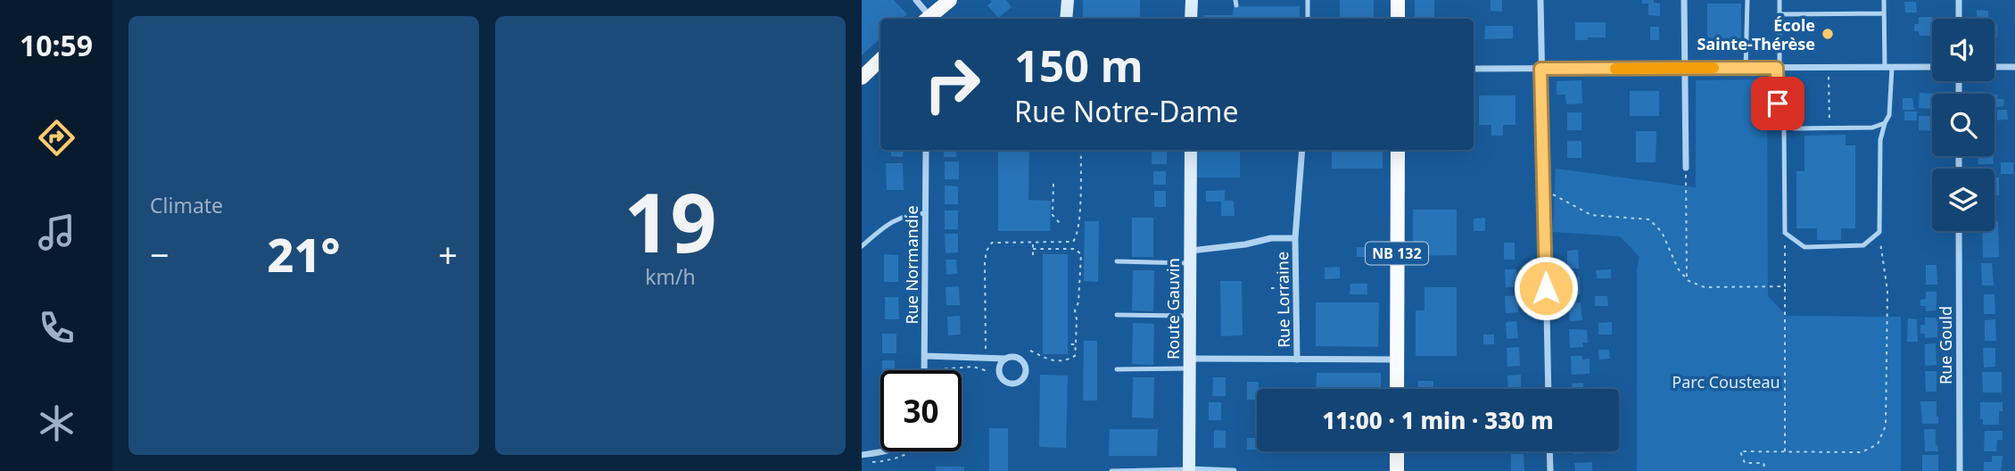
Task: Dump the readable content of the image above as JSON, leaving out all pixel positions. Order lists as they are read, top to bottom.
{
  "streets": {
    "main road": ["NB 132"],
    "street": [
      "Rue Normandie",
      "Rue Lorraine",
      "Route Gauvin",
      "Rue Gould"
    ]
  },
  "crossings": [
    ["Rue Lorraine", "Route Gauvin"]
  ],
  "parks": ["Parc Cousteau"],
  "places": ["École Sainte-Thérèse"],
  "page": {
    "tabs": "10:59",
    "tile": [
      "Climate",
      ["19", "km/h"]
    ],
    "turn": ["150 m", "Rue Notre-Dame"],
    "heat": ["−", "21°", "+"],
    "limit": "30",
    "trip": "11:00 · 1 min · 330 m"
  }
}
